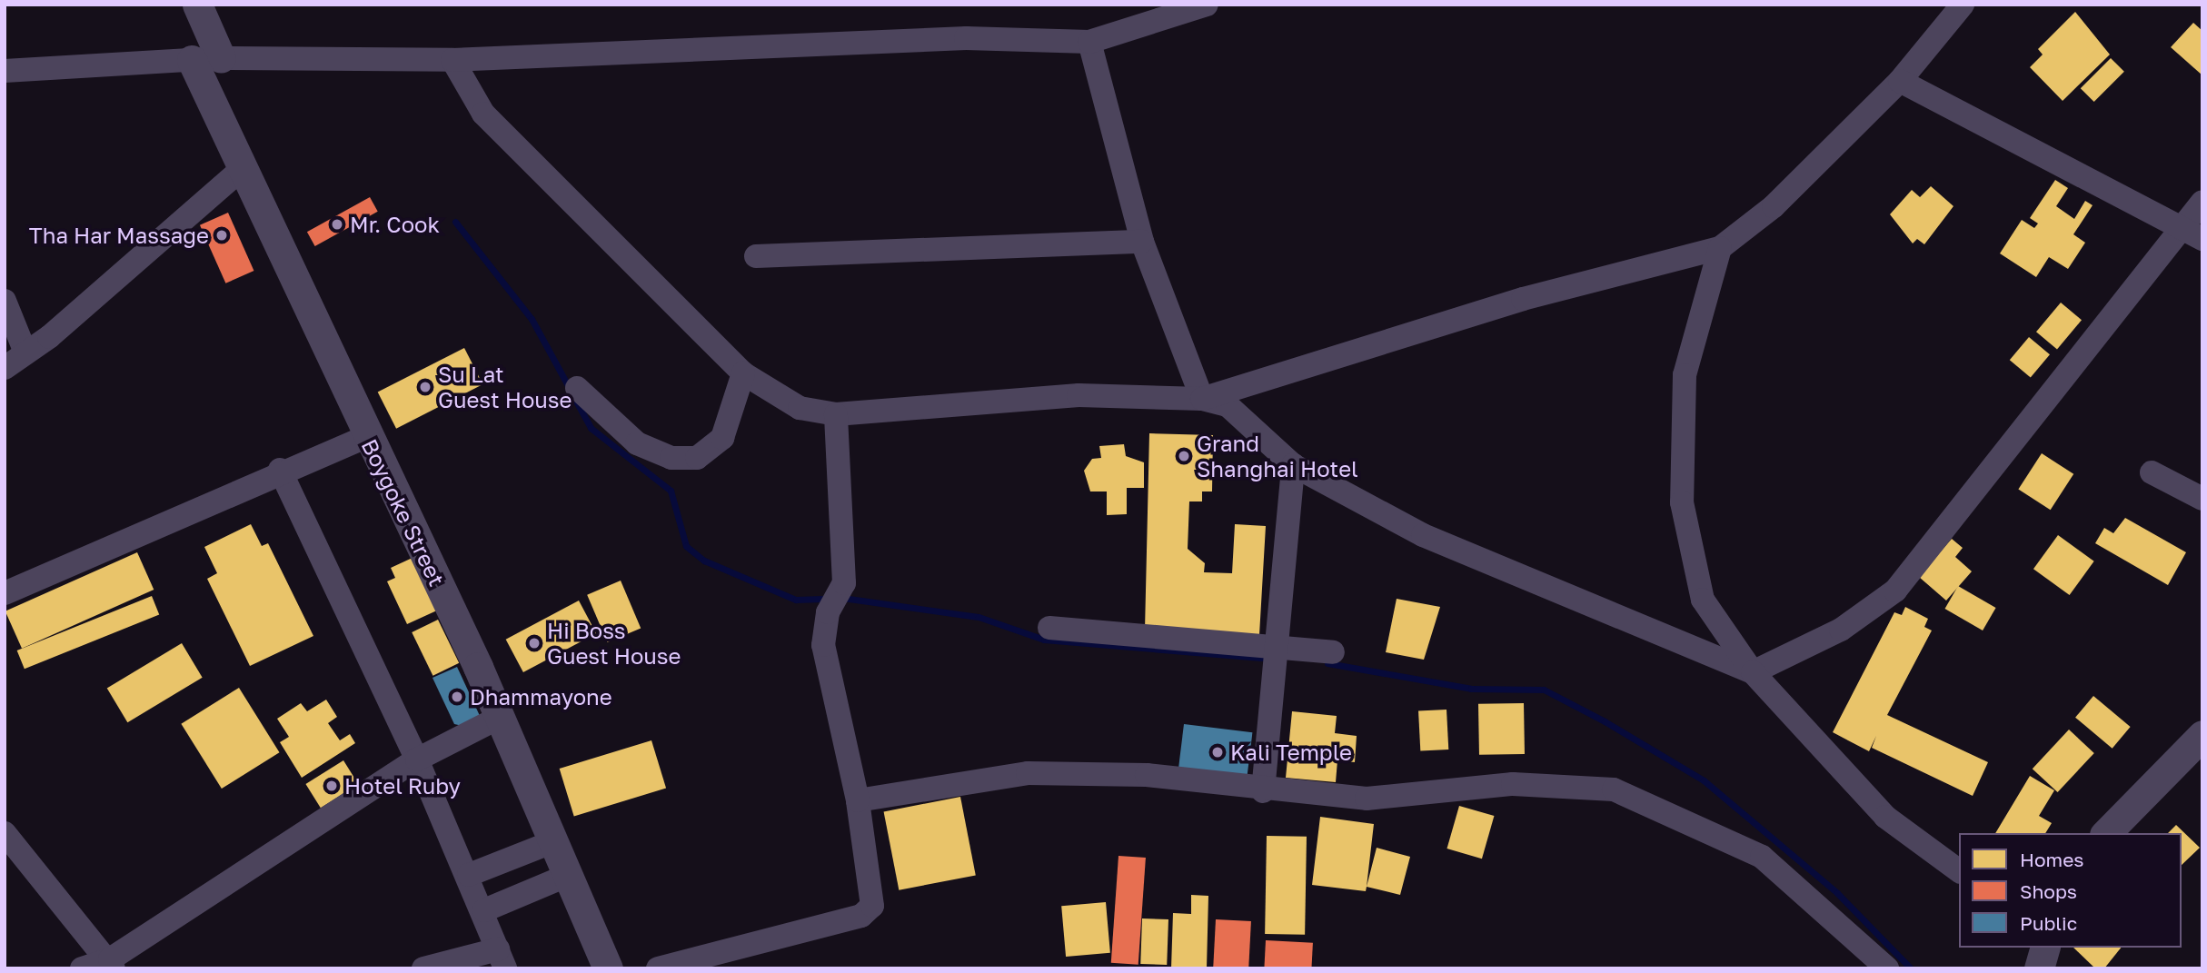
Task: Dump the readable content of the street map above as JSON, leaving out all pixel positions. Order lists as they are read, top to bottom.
{
  "streets": {
    "street": ["Boygoke Street"]
  },
  "places": [
    "Mr. Cook",
    "Tha Har Massage",
    "Su Lat Guest House",
    "Grand Shanghai Hotel",
    "Hi Boss Guest House",
    "Dhammayone",
    "Kali Temple",
    "Hotel Ruby"
  ],
  "legend": ["Homes", "Shops", "Public"]
}
